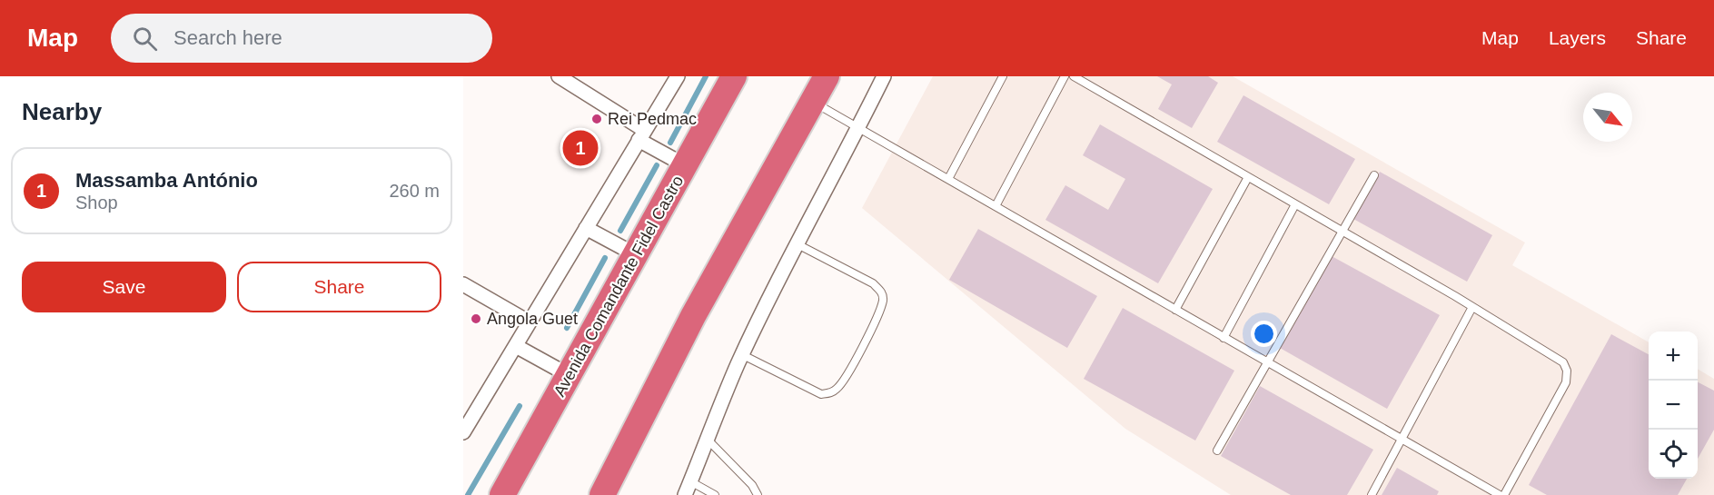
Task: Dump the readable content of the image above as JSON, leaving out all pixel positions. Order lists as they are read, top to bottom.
{
  "streets": {
    "highway": ["Avenida Comandante Fidel Castro"]
  },
  "places": ["Rei Pedmac", "Angola Guet"],
  "north": "bottom right",
  "page": {
    "header": "Map",
    "search": "Search here",
    "nav": ["Map", "Layers", "Share"],
    "heading": "Nearby",
    "pins": "1",
    "list": [
      {
        "mark": "1",
        "name": "Massamba António",
        "note": "Shop",
        "value": "260 m"
      }
    ],
    "buttons": ["Save", "Share"],
    "map_buttons": ["+", "−"]
  }
}
